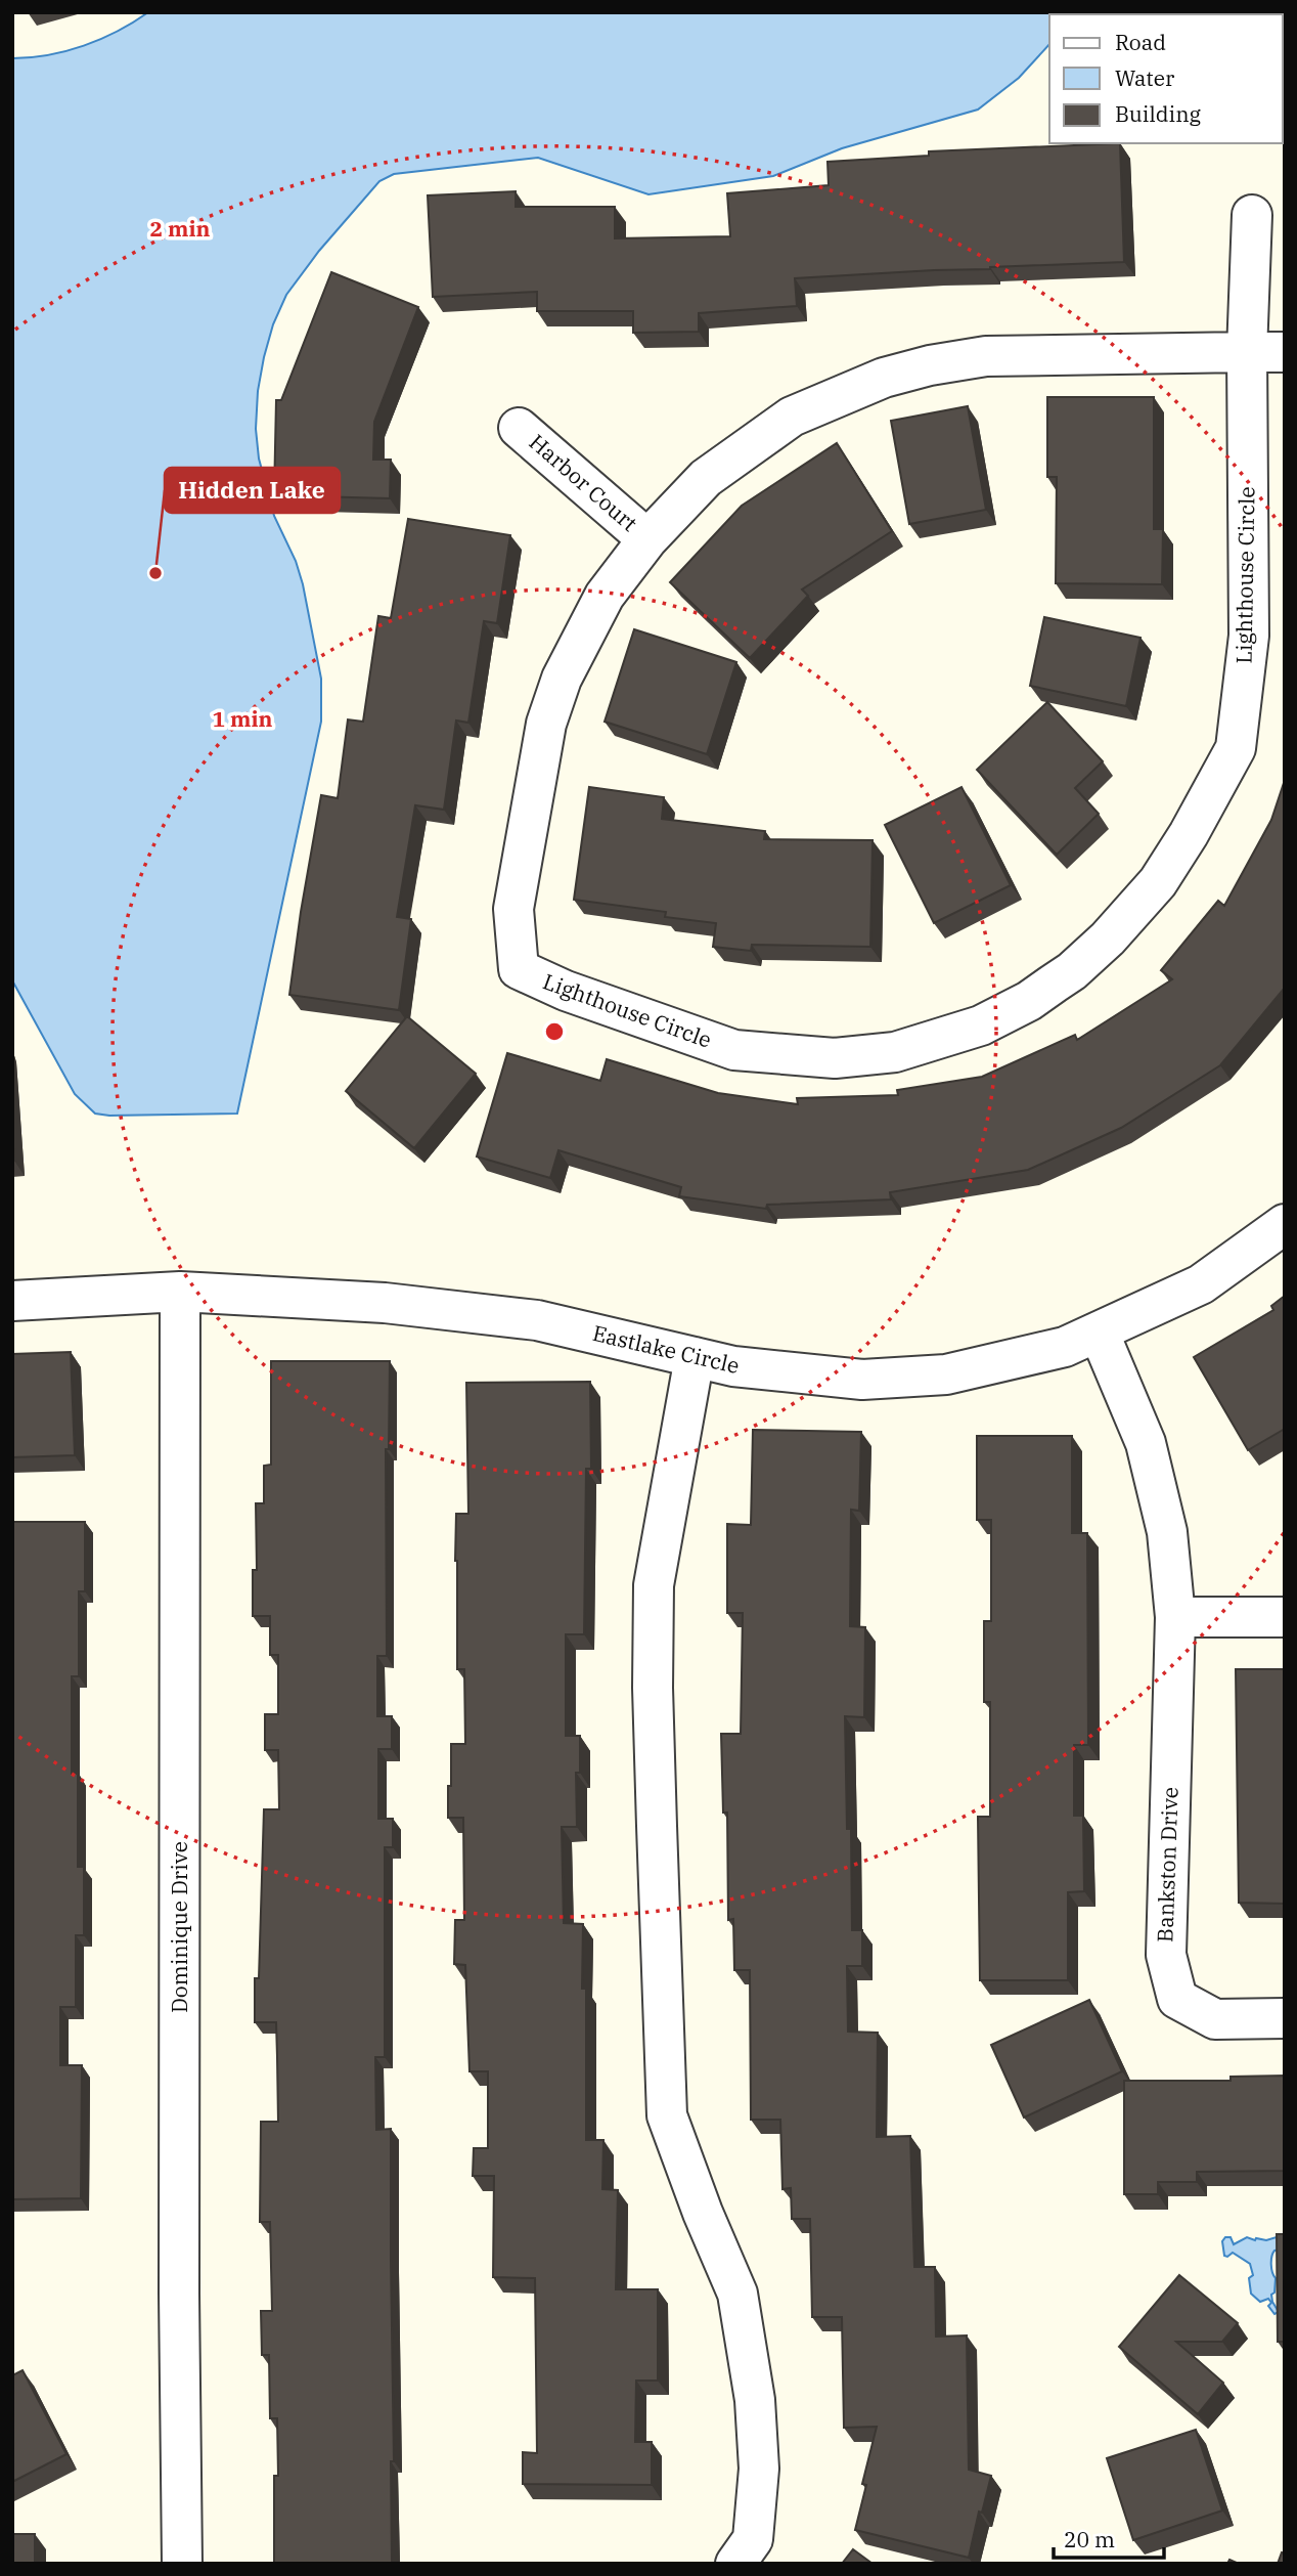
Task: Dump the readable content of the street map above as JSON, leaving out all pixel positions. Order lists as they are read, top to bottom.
{
  "streets": {
    "street": [
      "Harbor Court",
      "Lighthouse Circle",
      "Eastlake Circle",
      "Bankston Drive",
      "Dominique Drive"
    ]
  },
  "crossings": [
    ["Harbor Court", "Lighthouse Circle"],
    ["Eastlake Circle", "Bankston Drive"],
    ["Eastlake Circle", "Dominique Drive"]
  ],
  "places": ["Hidden Lake"],
  "legend": ["Road", "Water", "Building"],
  "scale_bar": "20 m",
  "rings": ["2 min", "1 min"]
}
